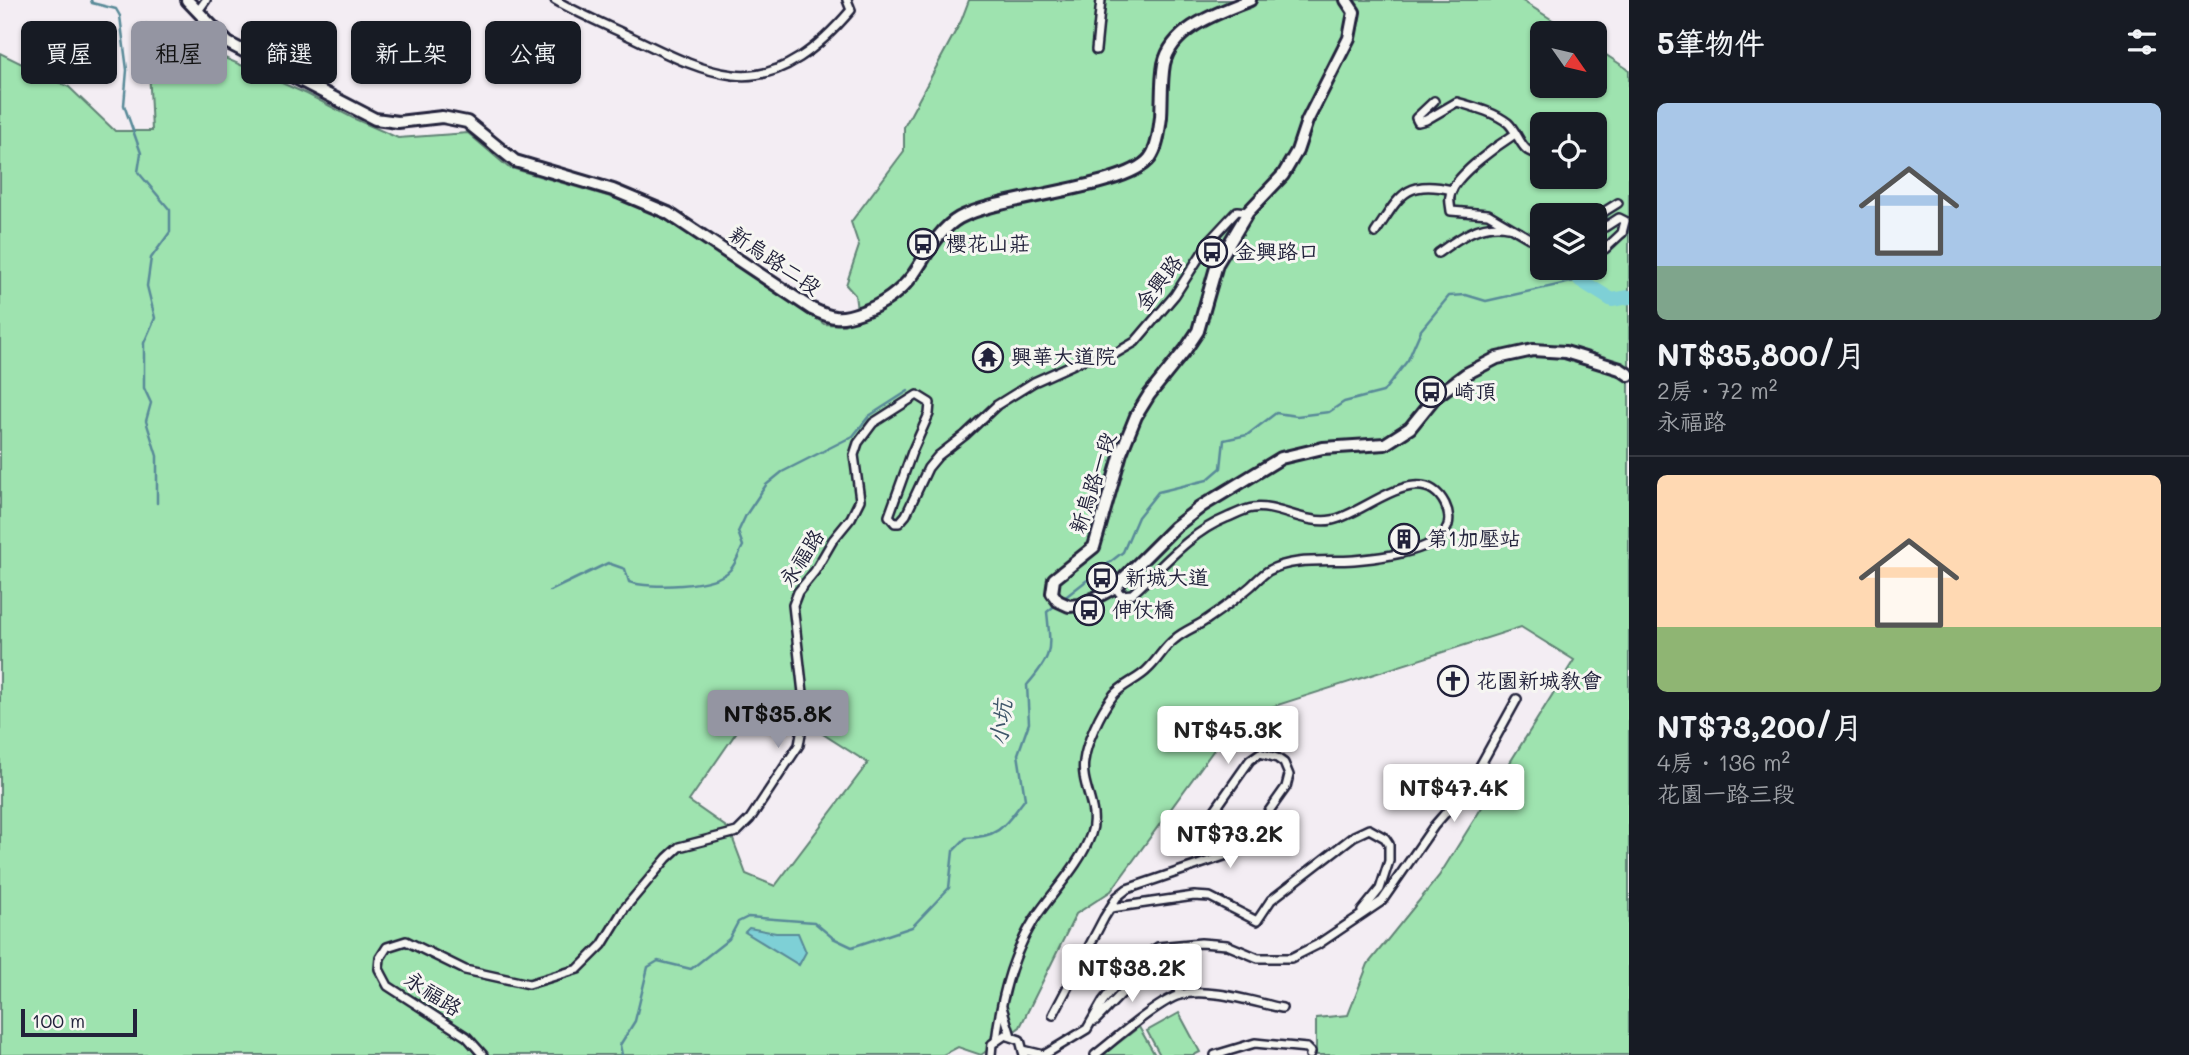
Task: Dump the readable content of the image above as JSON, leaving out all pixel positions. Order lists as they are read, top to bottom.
{
  "streets": {
    "main road": ["新烏路二段", "新烏路一段"],
    "street": ["金興路", "永福路"]
  },
  "crossings": [
    ["金興路", "新烏路一段"],
    ["金興路", "永福路"]
  ],
  "water": ["小坑"],
  "places": {
    "bus stop": [
      "櫻花山莊",
      "金興路口",
      "崎頂",
      "新城大道",
      "伸仗橋"
    ],
    "temple": ["興華大道院"],
    "building": ["第1加壓站"],
    "church": ["花園新城教會"]
  },
  "scale_bar": "100 m",
  "north": "bottom right",
  "page": {
    "heading": "5筆物件",
    "chip": [
      "買屋",
      "租屋",
      "篩選",
      "新上架",
      "公寓"
    ],
    "list": [
      {
        "name": "NT$35,800/月",
        "note": "2房 · 72 m² · 永福路"
      },
      {
        "name": "NT$73,200/月",
        "note": "4房 · 136 m² · 花園一路三段"
      }
    ],
    "price": [
      "NT$35.8K",
      "NT$45.3K",
      "NT$47.4K",
      "NT$73.2K",
      "NT$38.2K"
    ],
    "scale": "100 m"
  }
}
